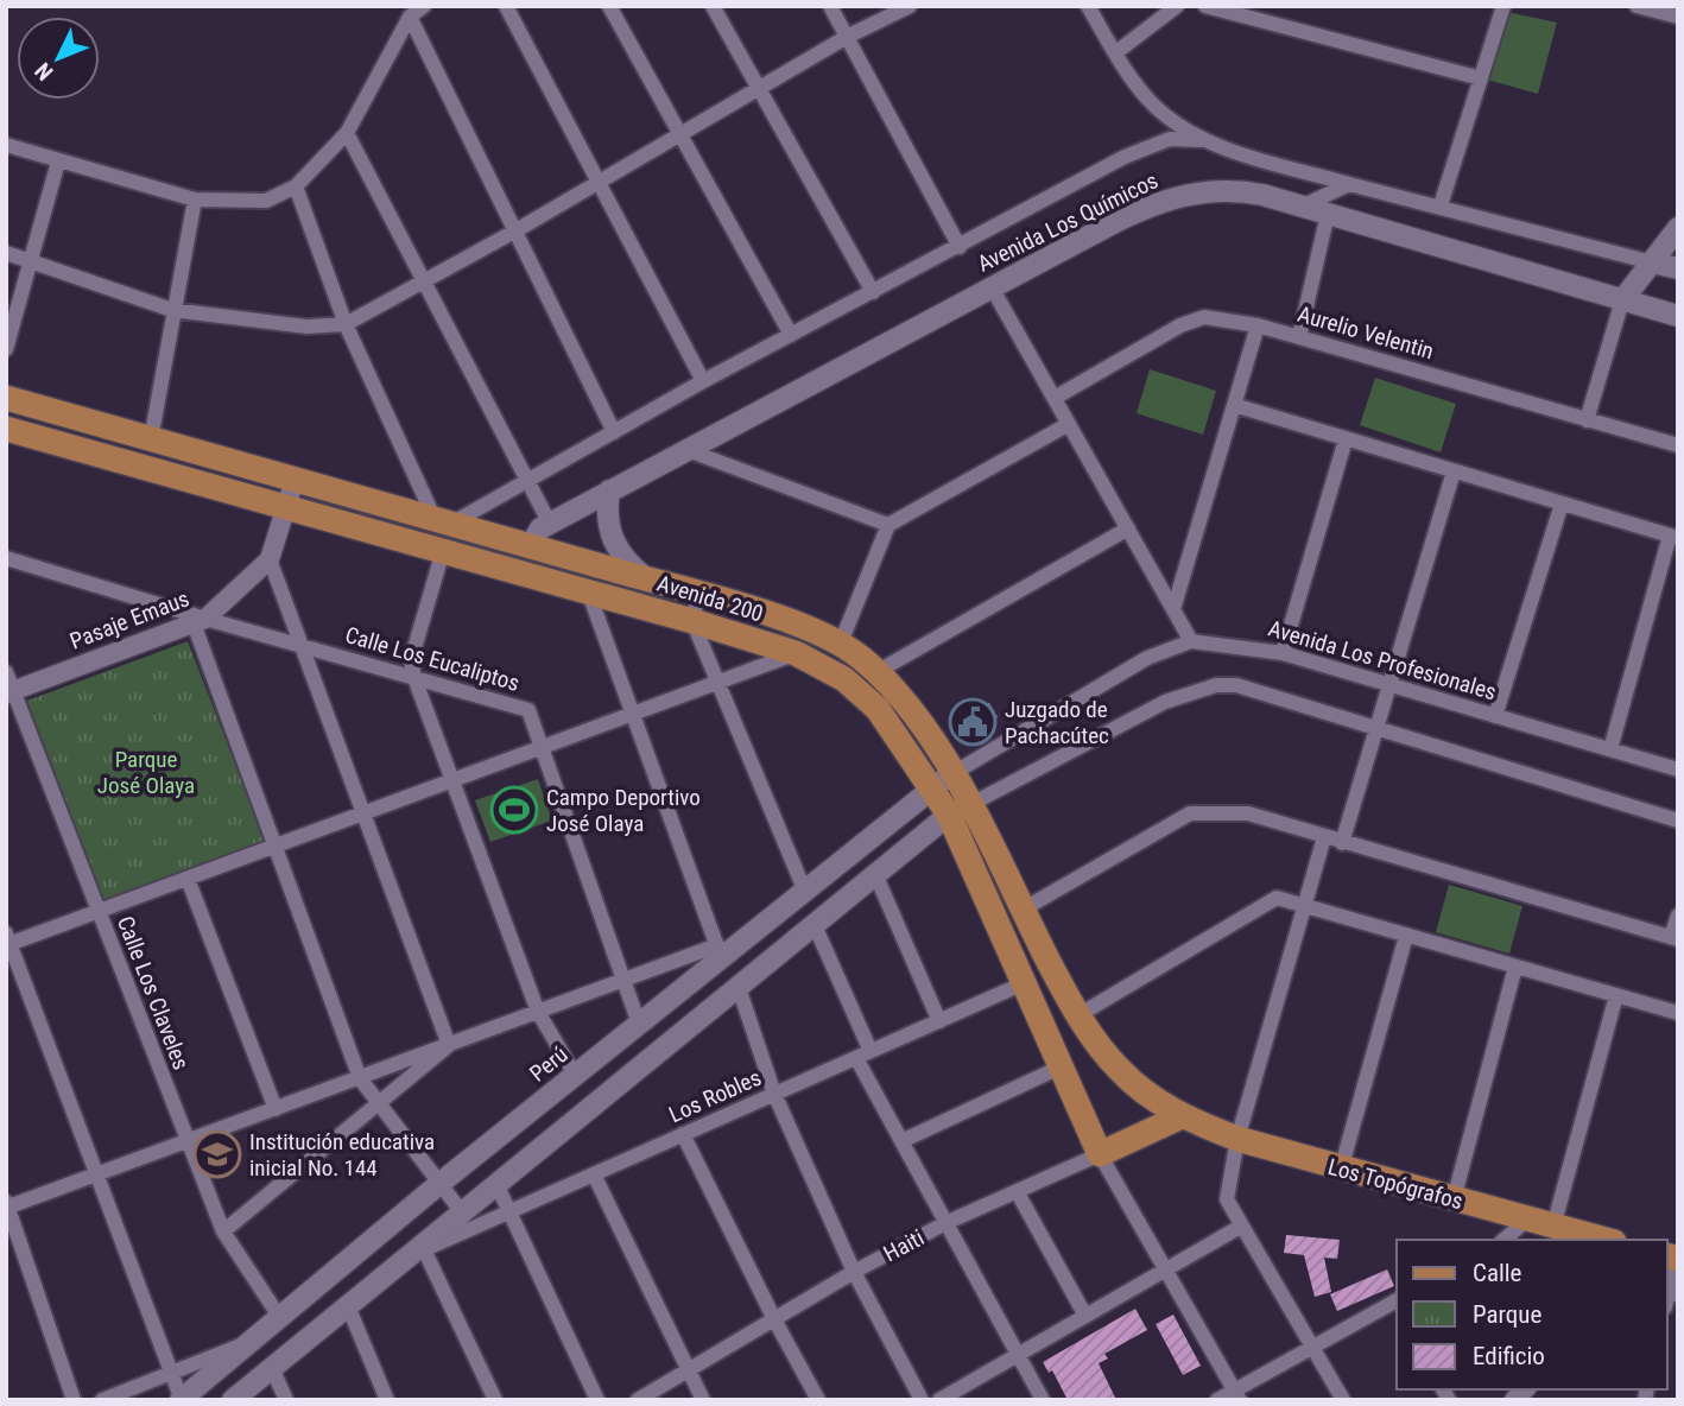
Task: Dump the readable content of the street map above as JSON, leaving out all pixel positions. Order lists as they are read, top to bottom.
{
  "streets": {
    "main road": [
      "Avenida Los Químicos",
      "Avenida 200",
      "Perú",
      "Los Topógrafos",
      "Haiti"
    ],
    "street": [
      "Aurelio Velentin",
      "Pasaje Emaus",
      "Calle Los Eucaliptos",
      "Avenida Los Profesionales",
      "Calle Los Claveles",
      "Los Robles"
    ]
  },
  "crossings": [
    ["Avenida Los Químicos", "Avenida 200"],
    ["Avenida 200", "Avenida Los Profesionales"],
    ["Avenida 200", "Perú"],
    ["Avenida 200", "Los Robles"],
    ["Avenida 200", "Los Topógrafos"],
    ["Avenida 200", "Haiti"],
    ["Pasaje Emaus", "Calle Los Eucaliptos"],
    ["Pasaje Emaus", "Calle Los Claveles"],
    ["Calle Los Eucaliptos", "Perú"],
    ["Avenida Los Profesionales", "Perú"],
    ["Calle Los Claveles", "Perú"],
    ["Los Topógrafos", "Haiti"]
  ],
  "parks": ["Parque José Olaya"],
  "places": {
    "public building": ["Juzgado de Pachacútec"],
    "sports": ["Campo Deportivo José Olaya"],
    "school or university": ["Institución educativa inicial No. 144"]
  },
  "legend": ["Calle", "Parque", "Edificio"],
  "north": "bottom left"
}
